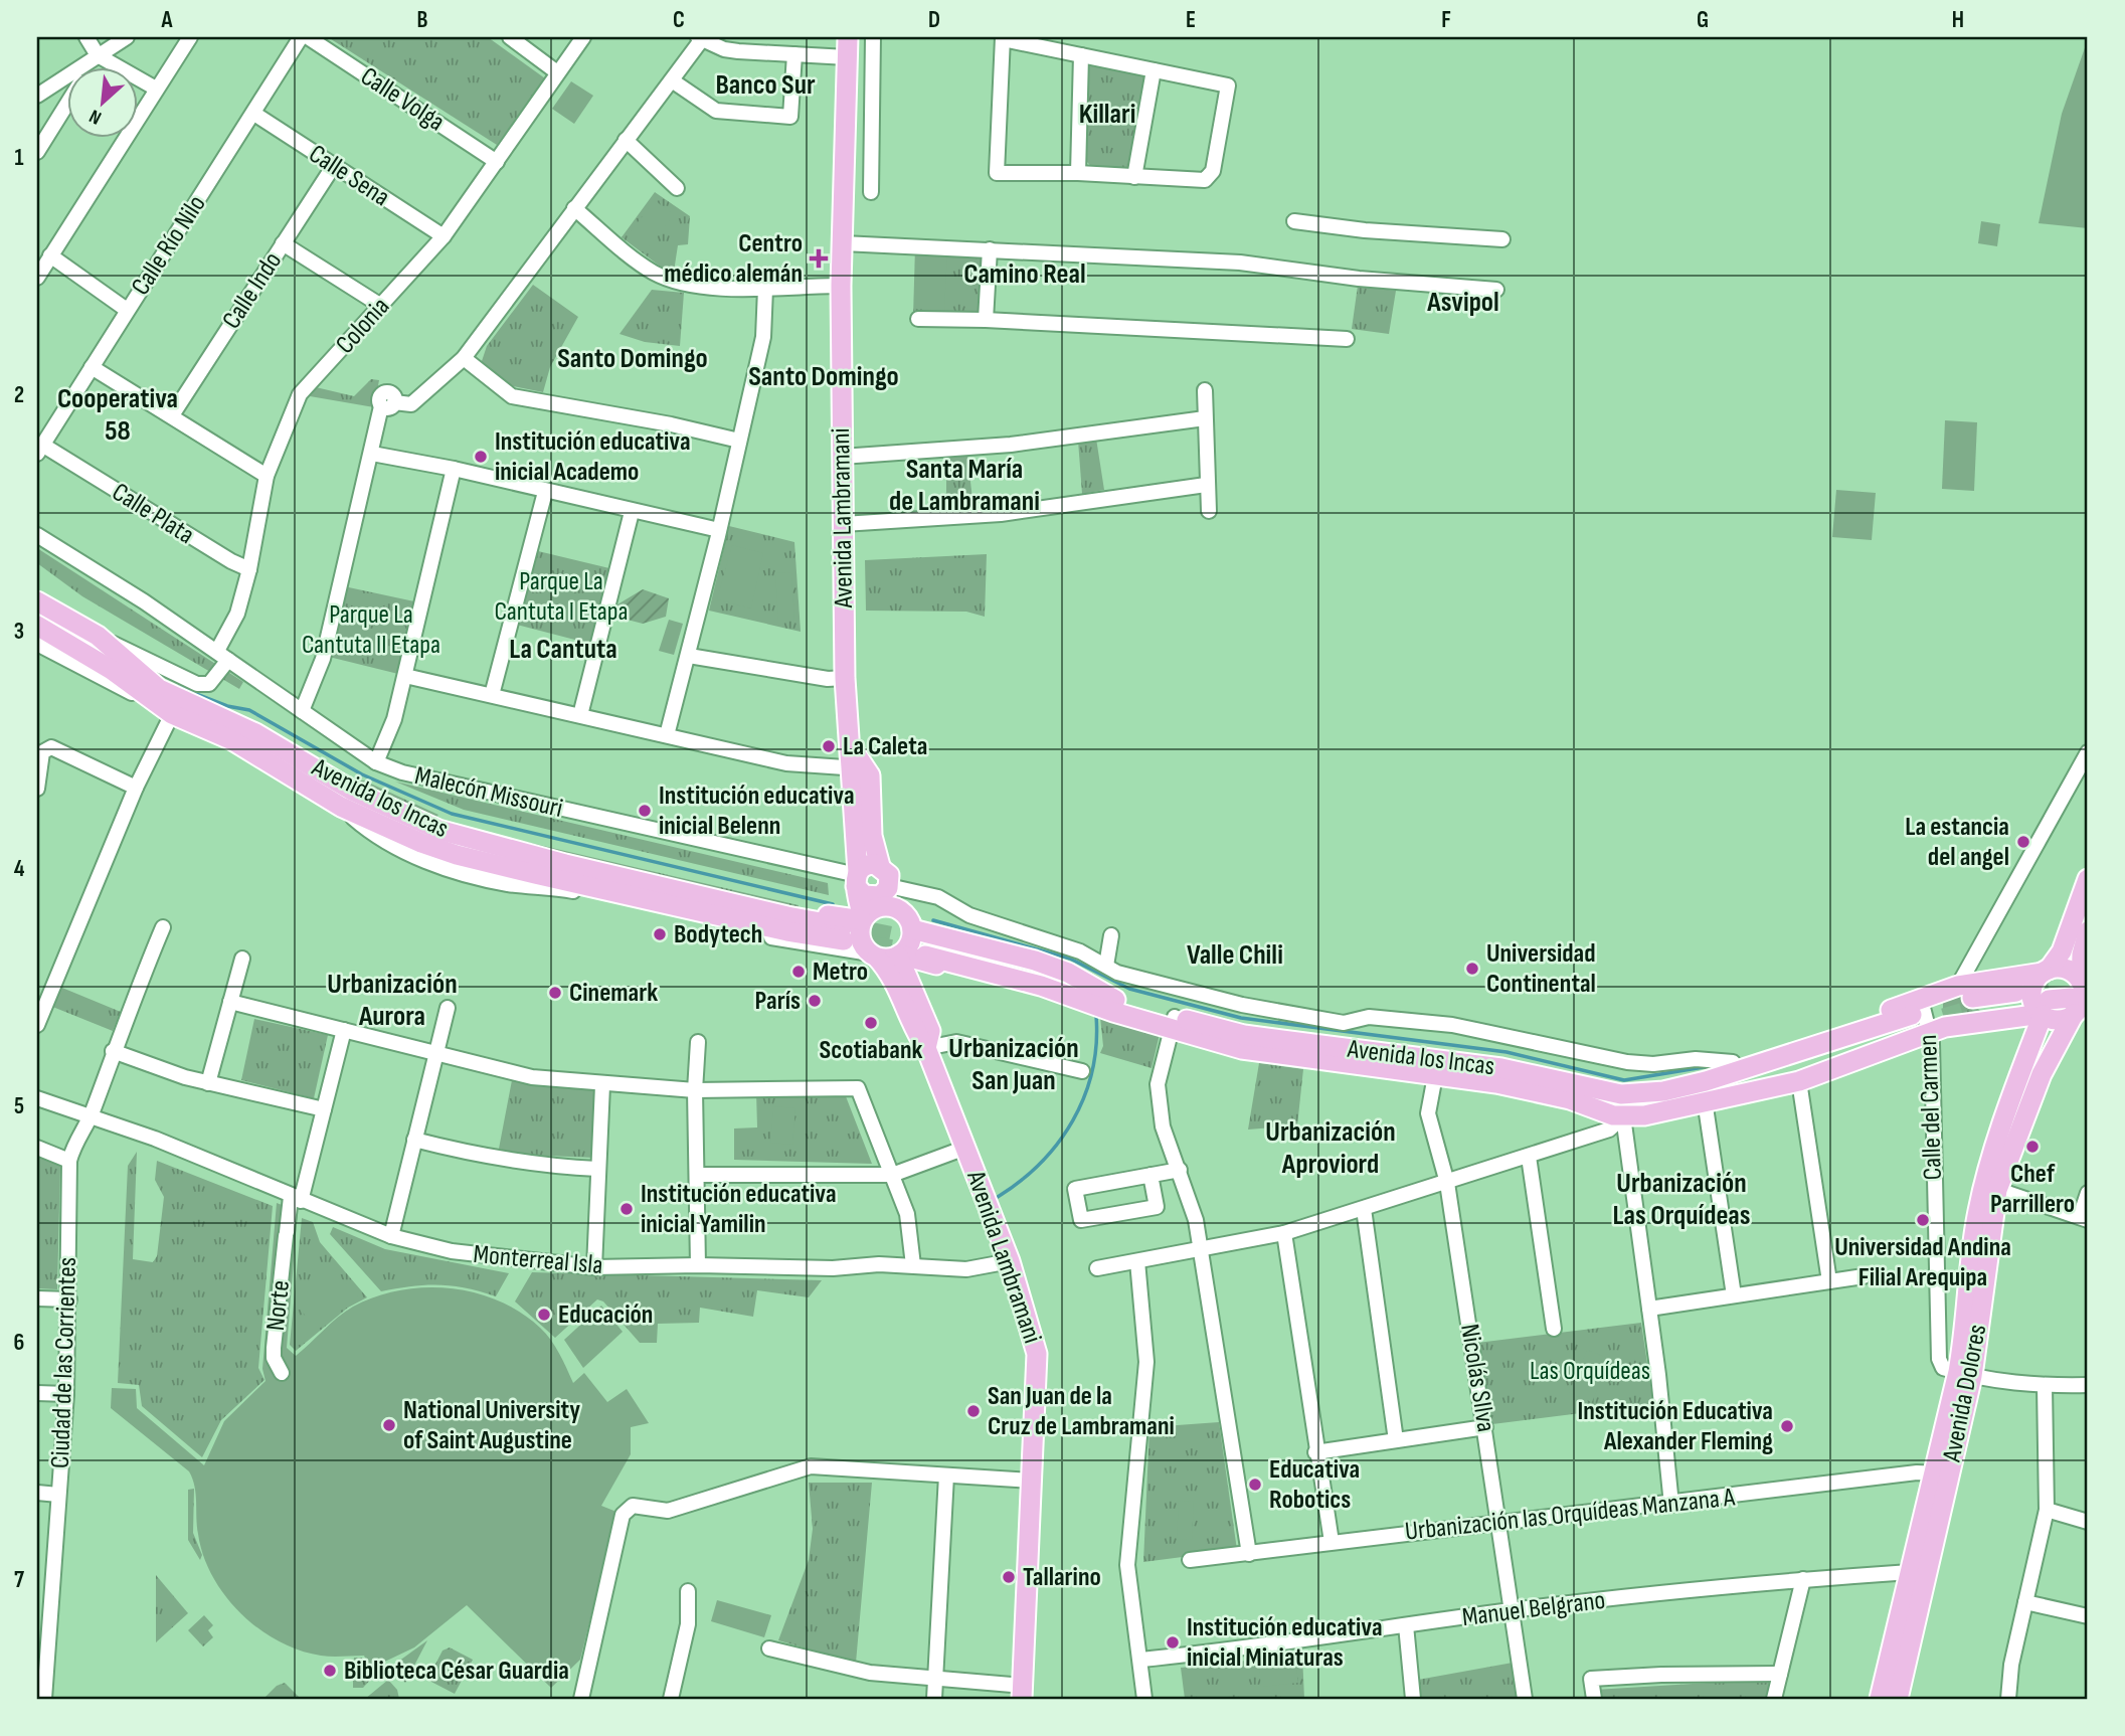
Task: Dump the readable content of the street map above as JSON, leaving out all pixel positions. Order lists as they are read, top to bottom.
{
  "streets": {
    "main road": ["Avenida Lambramani", "Avenida los Incas", "Avenida Dolores"],
    "street": [
      "Calle Volga",
      "Calle Sena",
      "Calle Río Nilo",
      "Calle Indo",
      "Colonia",
      "Calle Plata",
      "Malecón Missouri",
      "Calle del Carmen",
      "Monterreal Isla",
      "Norte",
      "Ciudad de las Corrientes",
      "Nicolás SIlva",
      "Urbanización las Orquídeas Manzana A",
      "Manuel Belgrano"
    ]
  },
  "crossings": [
    ["Calle Volga", "Colonia"],
    ["Calle Sena", "Calle Río Nilo"],
    ["Calle Sena", "Calle Indo"],
    ["Calle Sena", "Colonia"],
    ["Calle Río Nilo", "Calle Plata"],
    ["Colonia", "Calle Plata"],
    ["Colonia", "Malecón Missouri"],
    ["Colonia", "Avenida los Incas"],
    ["Avenida Lambramani", "Malecón Missouri"],
    ["Avenida Lambramani", "Avenida los Incas"],
    ["Avenida Lambramani", "Monterreal Isla"],
    ["Avenida los Incas", "Calle del Carmen"],
    ["Avenida los Incas", "Nicolás SIlva"],
    ["Avenida los Incas", "Avenida Dolores"],
    ["Calle del Carmen", "Avenida Dolores"],
    ["Monterreal Isla", "Norte"],
    ["Monterreal Isla", "Ciudad de las Corrientes"],
    ["Nicolás SIlva", "Urbanización las Orquídeas Manzana A"],
    ["Nicolás SIlva", "Manuel Belgrano"],
    ["Avenida Dolores", "Urbanización las Orquídeas Manzana A"],
    ["Avenida Dolores", "Manuel Belgrano"]
  ],
  "districts": [
    "Banco Sur",
    "Killari",
    "Camino Real",
    "Asvipol",
    "Santo Domingo",
    "Santo Domingo",
    "Cooperativa 58",
    "Santa María de Lambramani",
    "La Cantuta",
    "Valle Chili",
    "Urbanización Aurora",
    "Urbanización San Juan",
    "Urbanización Aproviord",
    "Urbanización Las Orquídeas"
  ],
  "parks": ["Parque La Cantuta I Etapa", "Parque La Cantuta II Etapa", "Las Orquídeas"],
  "places": {
    "health": ["Centro médico alemán"],
    "other": [
      "Institución educativa inicial Academo",
      "La Caleta",
      "Institución educativa inicial Belenn",
      "La estancia del angel",
      "Bodytech",
      "Universidad Continental",
      "Metro",
      "Cinemark",
      "París",
      "Scotiabank",
      "Chef Parrillero",
      "Institución educativa inicial Yamilin",
      "Universidad Andina Filial Arequipa",
      "Educación",
      "San Juan de la Cruz de Lambramani",
      "National University of Saint Augustine",
      "Institución Educativa Alexander Fleming",
      "Educativa Robotics",
      "Tallarino",
      "Institución educativa inicial Miniaturas",
      "Biblioteca César Guardia"
    ]
  },
  "north": "bottom left",
  "grid": {
    "columns": [
      "A",
      "B",
      "C",
      "D",
      "E",
      "F",
      "G",
      "H"
    ],
    "rows": [
      "1",
      "2",
      "3",
      "4",
      "5",
      "6",
      "7"
    ]
  }
}
